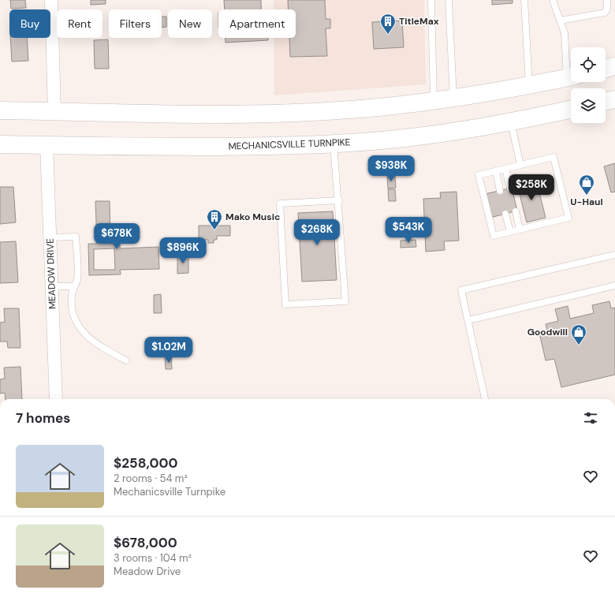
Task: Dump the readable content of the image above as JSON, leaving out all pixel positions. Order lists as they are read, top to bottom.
{
  "streets": {
    "highway": ["MECHANICSVILLE TURNPIKE"],
    "street": ["MEADOW DRIVE"]
  },
  "crossings": [
    ["MECHANICSVILLE TURNPIKE", "MEADOW DRIVE"]
  ],
  "places": {
    "building": ["TitleMax", "Mako Music"],
    "shop": ["U-Haul", "Goodwill"]
  },
  "page": {
    "chip": [
      "Buy",
      "Rent",
      "Filters",
      "New",
      "Apartment"
    ],
    "price": [
      "$938K",
      "$258K",
      "$543K",
      "$268K",
      "$678K",
      "$896K",
      "$1.02M"
    ],
    "heading": "7 homes",
    "list": [
      {
        "name": "$258,000",
        "note": "2 rooms · 54 m² · Mechanicsville Turnpike"
      },
      {
        "name": "$678,000",
        "note": "3 rooms · 104 m² · Meadow Drive"
      }
    ]
  }
}
